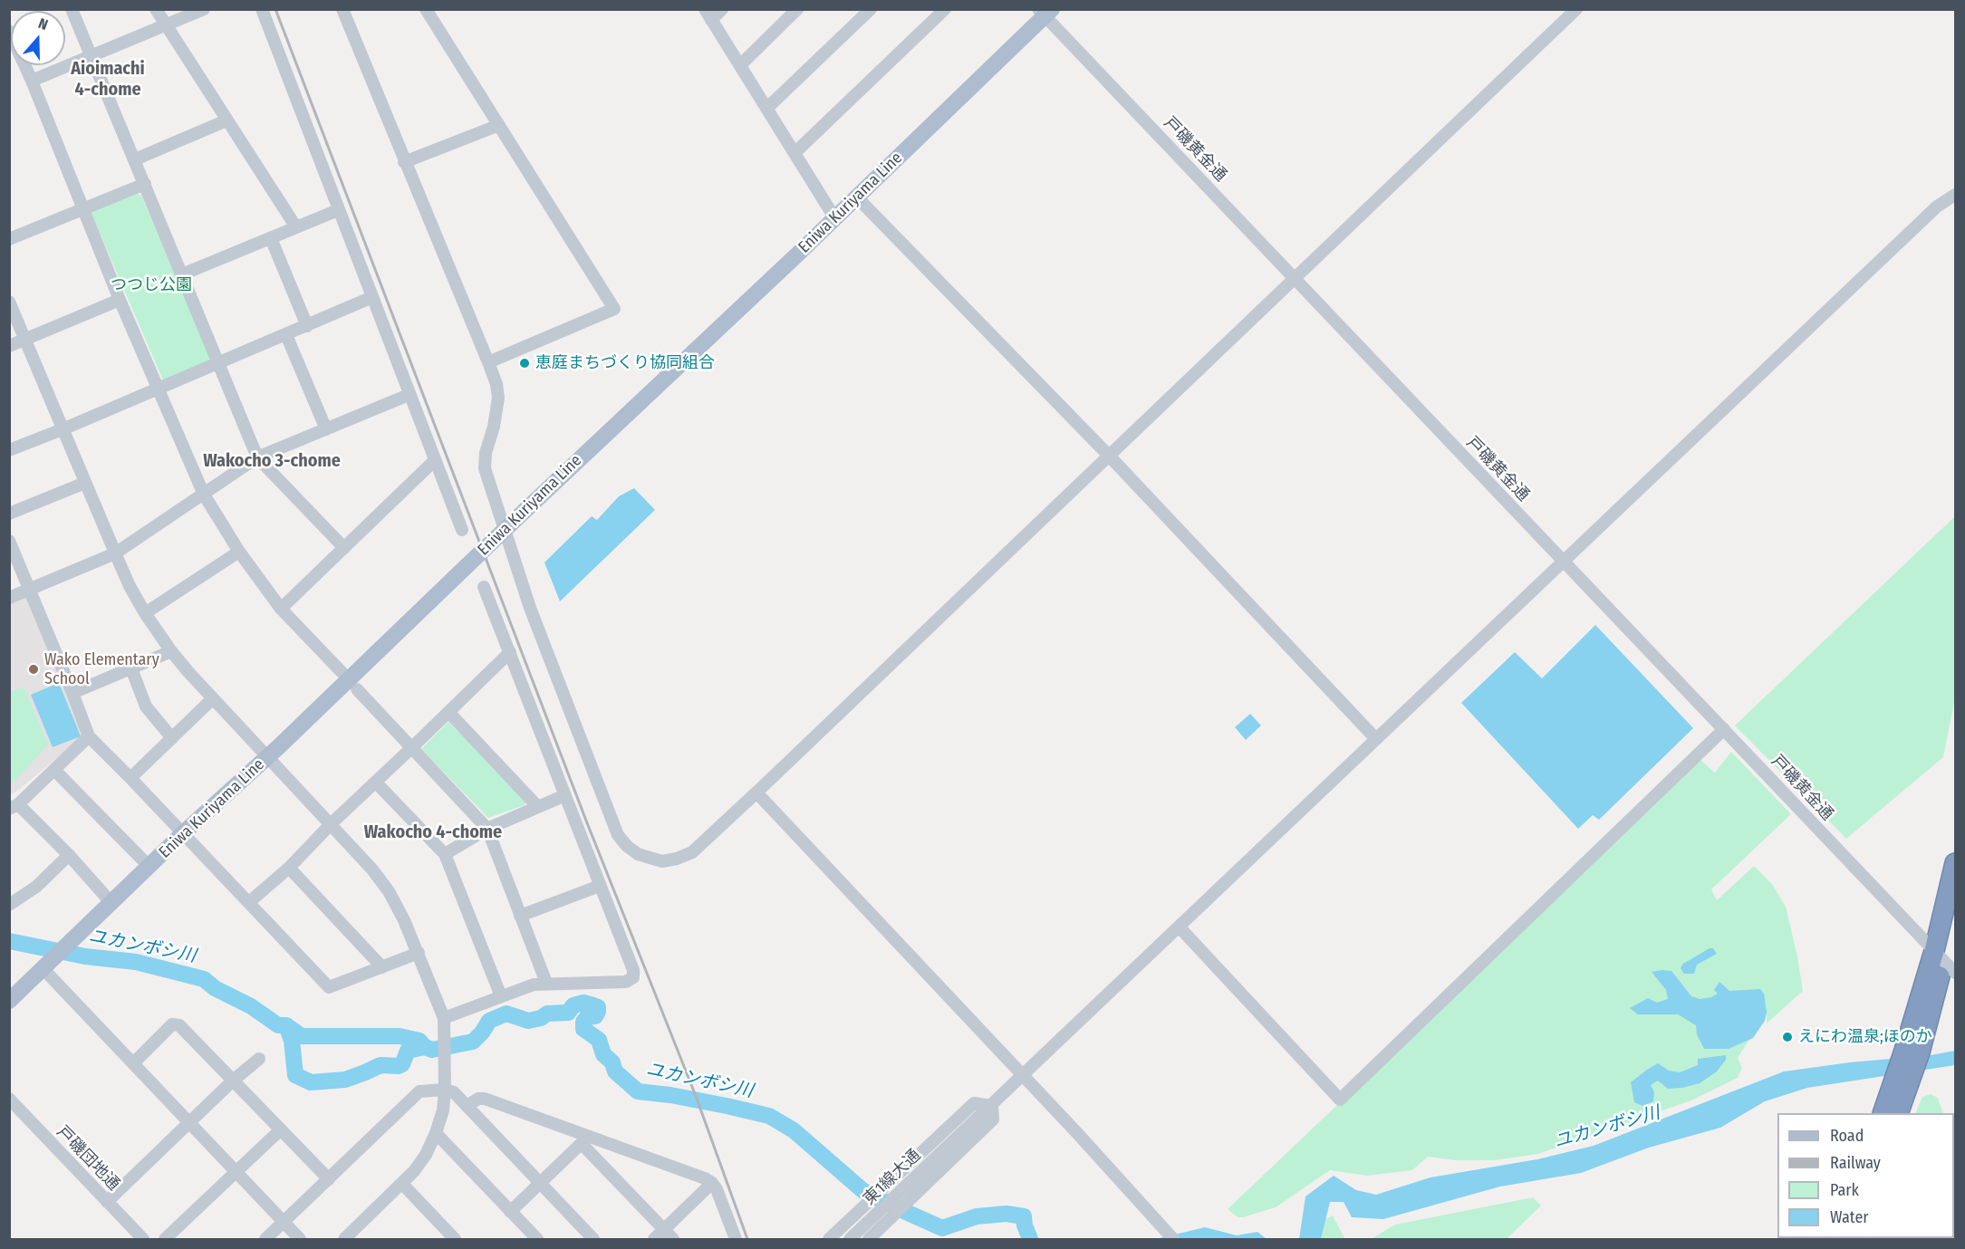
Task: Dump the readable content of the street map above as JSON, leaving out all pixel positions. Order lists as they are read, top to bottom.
{
  "streets": {
    "main road": ["Eniwa Kuriyama Line"],
    "street": ["戸磯黄金通", "戸磯団地通", "東1線大通"]
  },
  "crossings": [
    ["戸磯黄金通", "Eniwa Kuriyama Line"],
    ["戸磯黄金通", "東1線大通"]
  ],
  "districts": ["Aioimachi 4-chome", "Wakocho 3-chome", "Wakocho 4-chome"],
  "water": ["ユカンボシ川"],
  "parks": ["つつじ公園"],
  "places": ["恵庭まちづくり協同組合", "Wako Elementary School", "えにわ温泉;ほのか"],
  "legend": [
    "Road",
    "Railway",
    "Park",
    "Water"
  ],
  "north": "top"
}
